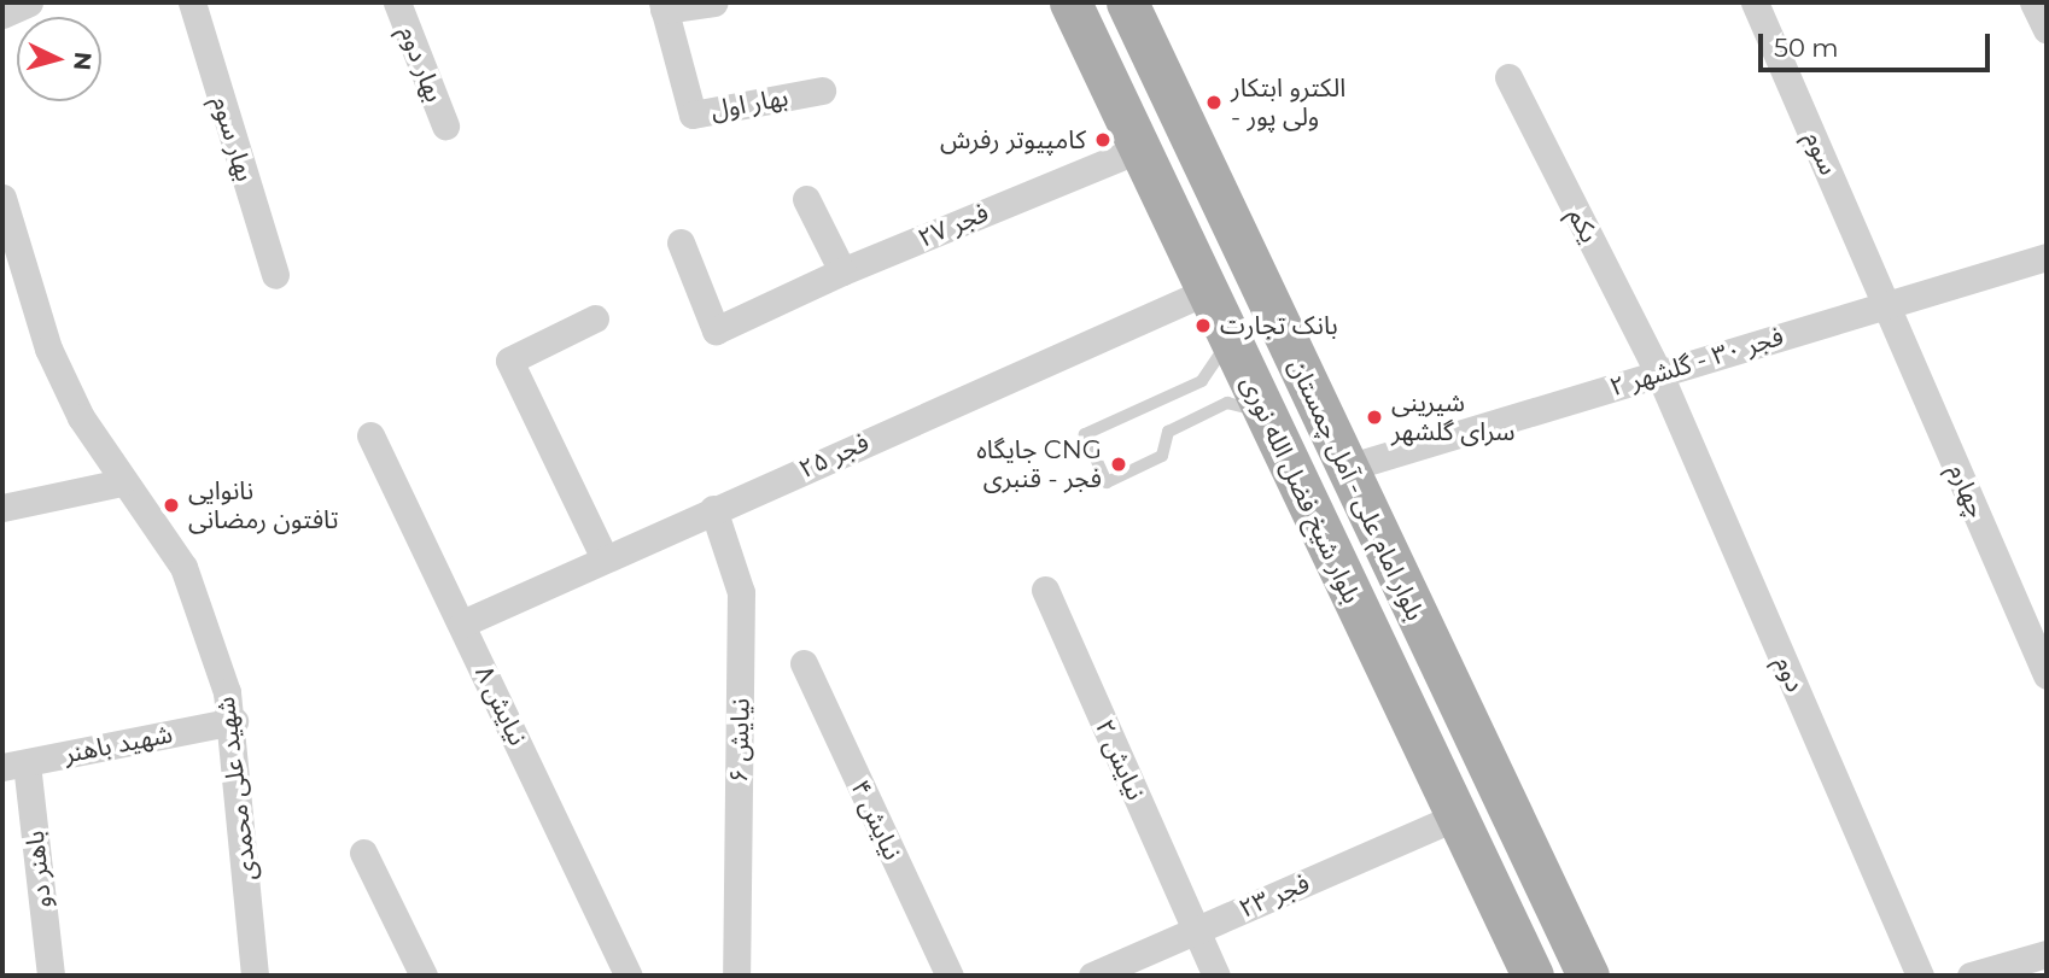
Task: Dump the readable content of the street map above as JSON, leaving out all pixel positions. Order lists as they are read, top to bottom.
{
  "streets": {
    "main road": ["بلوار شیخ فضل الله نوری", "بلوار امام علی - آمل چمستان"],
    "street": [
      "بهار دوم",
      "بهار اول",
      "بهار سوم",
      "سوم",
      "فجر ۲۷",
      "یکم",
      "فجر ۳۰ - گلشهر ۲",
      "فجر ۲۵",
      "چهارم",
      "دوم",
      "نیایش ۸",
      "نیایش ۶",
      "شهید باهنر",
      "نیایش ۲",
      "شهید علی محمدی",
      "نیایش ۴",
      "باهنر دو",
      "فجر ۲۳"
    ]
  },
  "crossings": [
    ["سوم", "فجر ۳۰ - گلشهر ۲"],
    ["سوم", "چهارم"],
    ["فجر ۲۷", "بلوار شیخ فضل الله نوری"],
    ["یکم", "فجر ۳۰ - گلشهر ۲"],
    ["یکم", "دوم"],
    ["فجر ۳۰ - گلشهر ۲", "بلوار امام علی - آمل چمستان"],
    ["فجر ۳۰ - گلشهر ۲", "چهارم"],
    ["فجر ۳۰ - گلشهر ۲", "دوم"],
    ["فجر ۲۵", "بلوار شیخ فضل الله نوری"],
    ["فجر ۲۵", "نیایش ۸"],
    ["فجر ۲۵", "نیایش ۶"],
    ["بلوار شیخ فضل الله نوری", "فجر ۲۳"],
    ["شهید باهنر", "شهید علی محمدی"],
    ["شهید باهنر", "باهنر دو"],
    ["نیایش ۲", "فجر ۲۳"]
  ],
  "places": [
    "الکترو ابتکار - ولی پور",
    "کامپیوتر رفرش",
    "بانک تجارت",
    "شیرینی سرای گلشهر",
    "جایگاه CNG فجر - قنبری",
    "نانوایی تافتون رمضانی"
  ],
  "scale_bar": "50 m",
  "north": "right"
}
